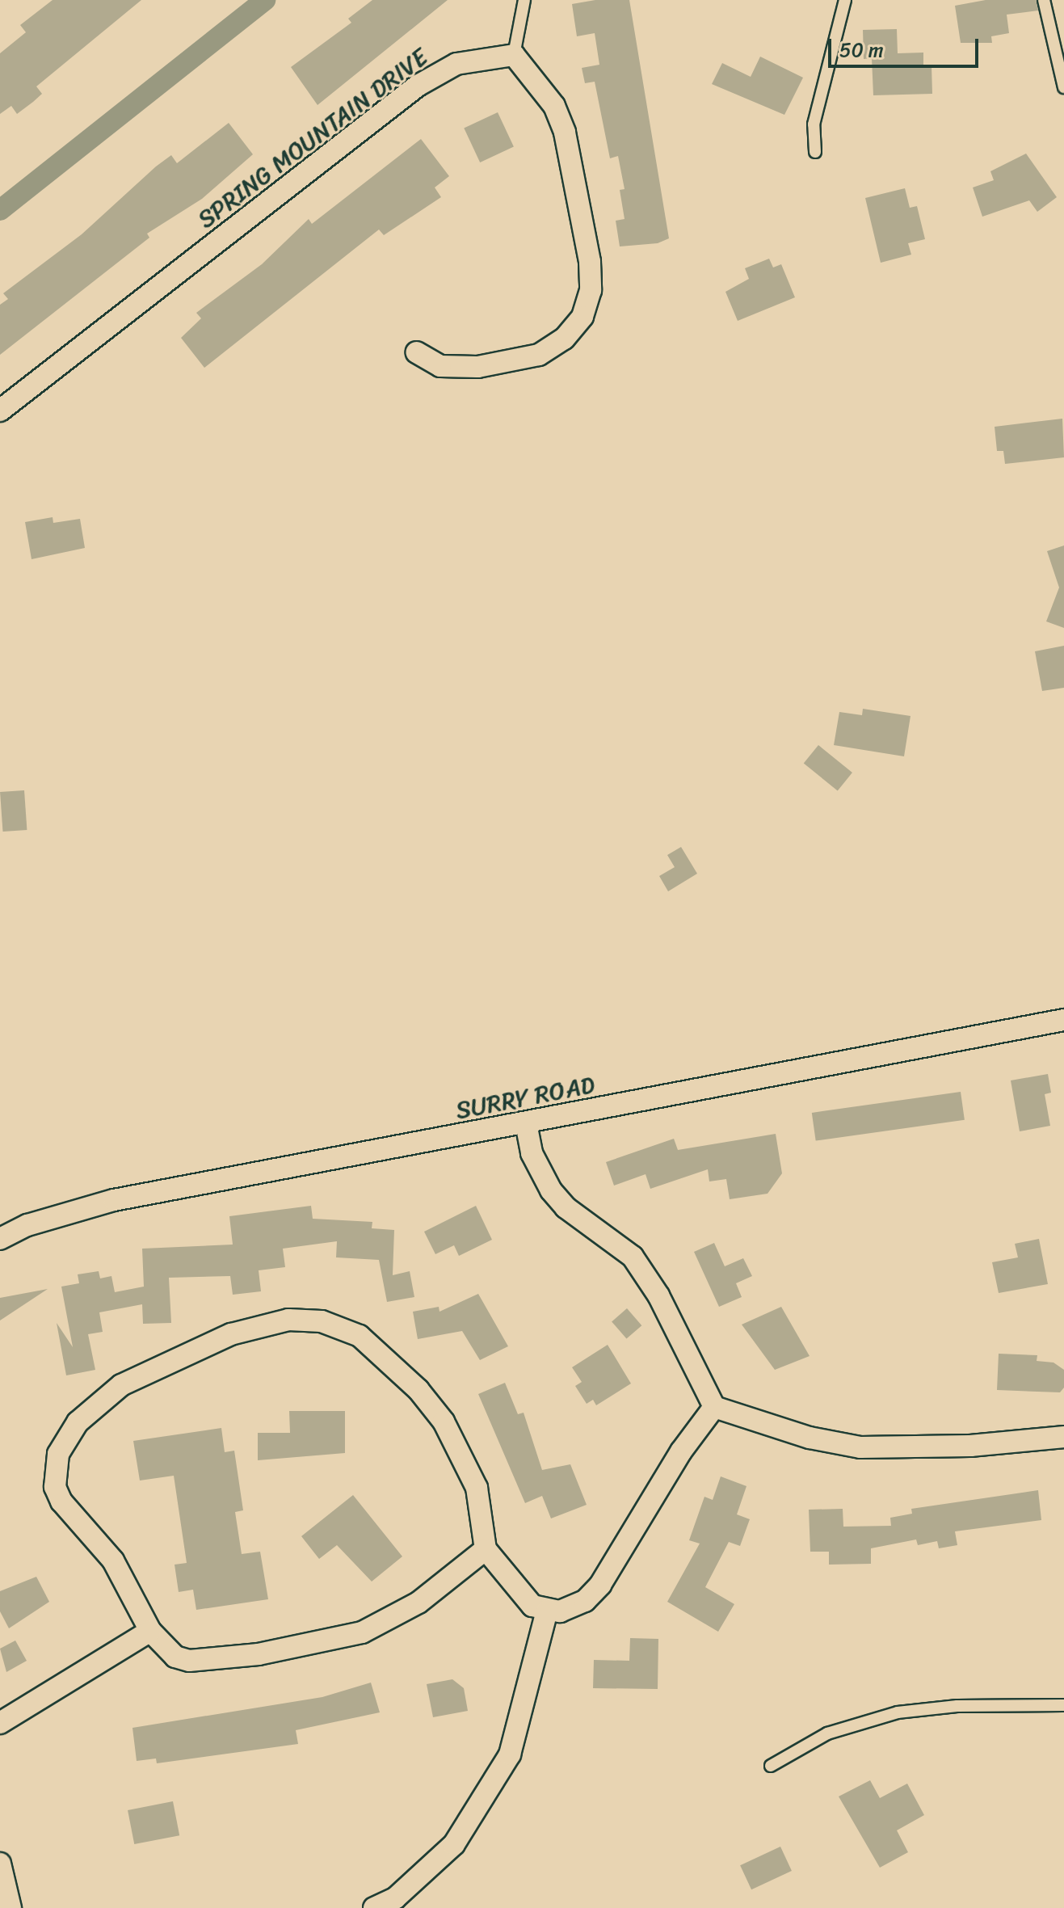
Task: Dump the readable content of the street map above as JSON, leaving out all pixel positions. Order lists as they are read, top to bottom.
{
  "streets": {
    "street": ["SPRING MOUNTAIN DRIVE", "SURRY ROAD"]
  },
  "scale_bar": "50 m"
}
